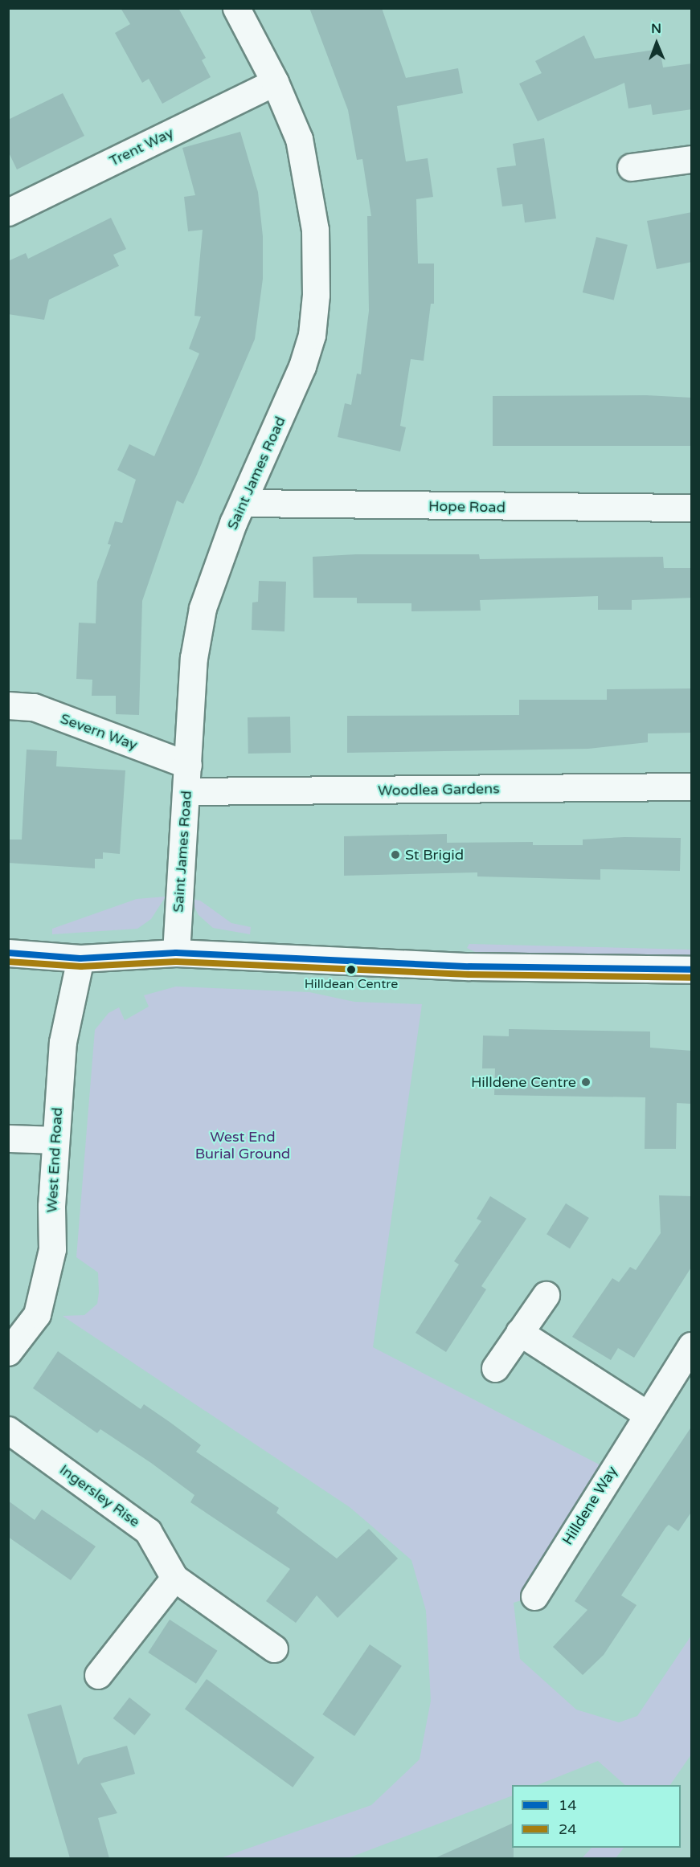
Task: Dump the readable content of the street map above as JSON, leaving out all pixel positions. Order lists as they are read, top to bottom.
{
  "streets": {
    "street": [
      "Trent Way",
      "Saint James Road",
      "Hope Road",
      "Severn Way",
      "Woodlea Gardens",
      "West End Road",
      "Ingersley Rise",
      "Hilldene Way"
    ]
  },
  "crossings": [
    ["Trent Way", "Saint James Road"],
    ["Saint James Road", "Hope Road"],
    ["Saint James Road", "Severn Way"],
    ["Saint James Road", "Woodlea Gardens"]
  ],
  "parks": ["West End Burial Ground"],
  "places": ["St Brigid", "Hilldean Centre", "Hilldene Centre"],
  "lines": ["transit line 14", "transit line 24"],
  "legend": ["14", "24"],
  "north": "top"
}
